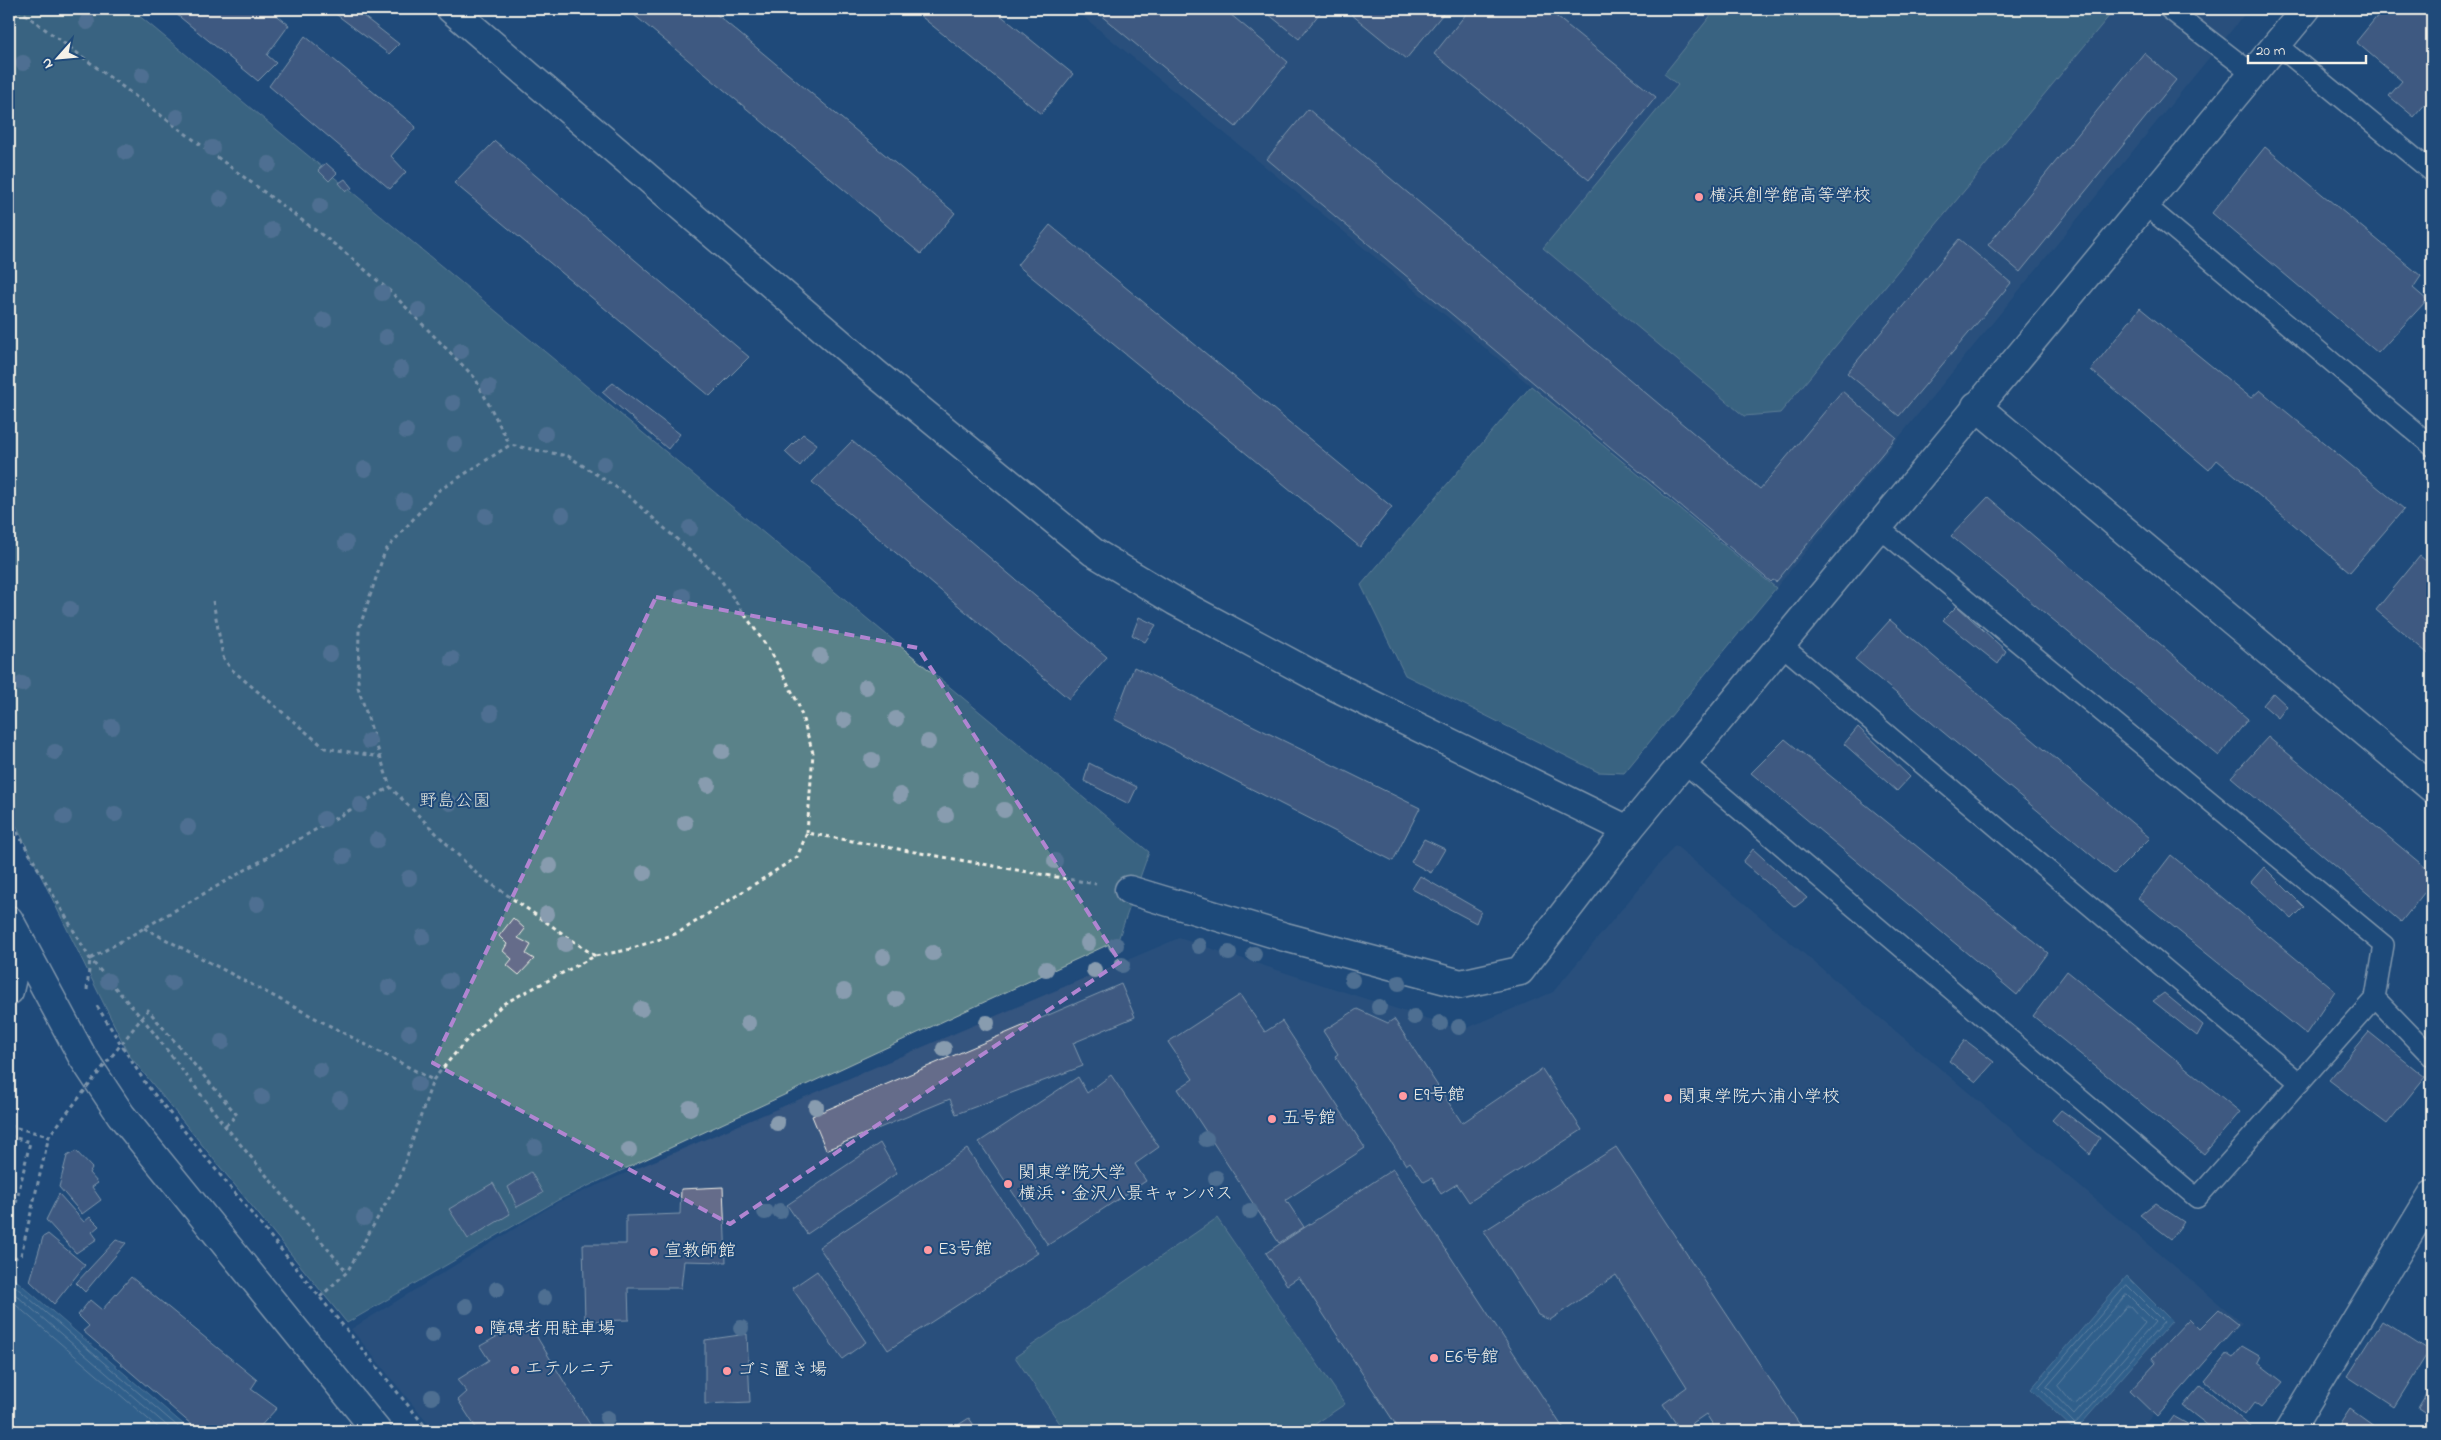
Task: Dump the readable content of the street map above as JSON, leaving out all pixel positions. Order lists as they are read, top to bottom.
{
  "parks": ["野島公園"],
  "places": [
    "横浜創学館高等学校",
    "E9号館",
    "関東学院六浦小学校",
    "五号館",
    "関東学院大学 横浜・金沢八景キャンパス",
    "E3号館",
    "宣教師館",
    "障碍者用駐車場",
    "E6号館",
    "エテルニテ",
    "ゴミ置き場"
  ],
  "scale_bar": "20 m",
  "north": "bottom left"
}
